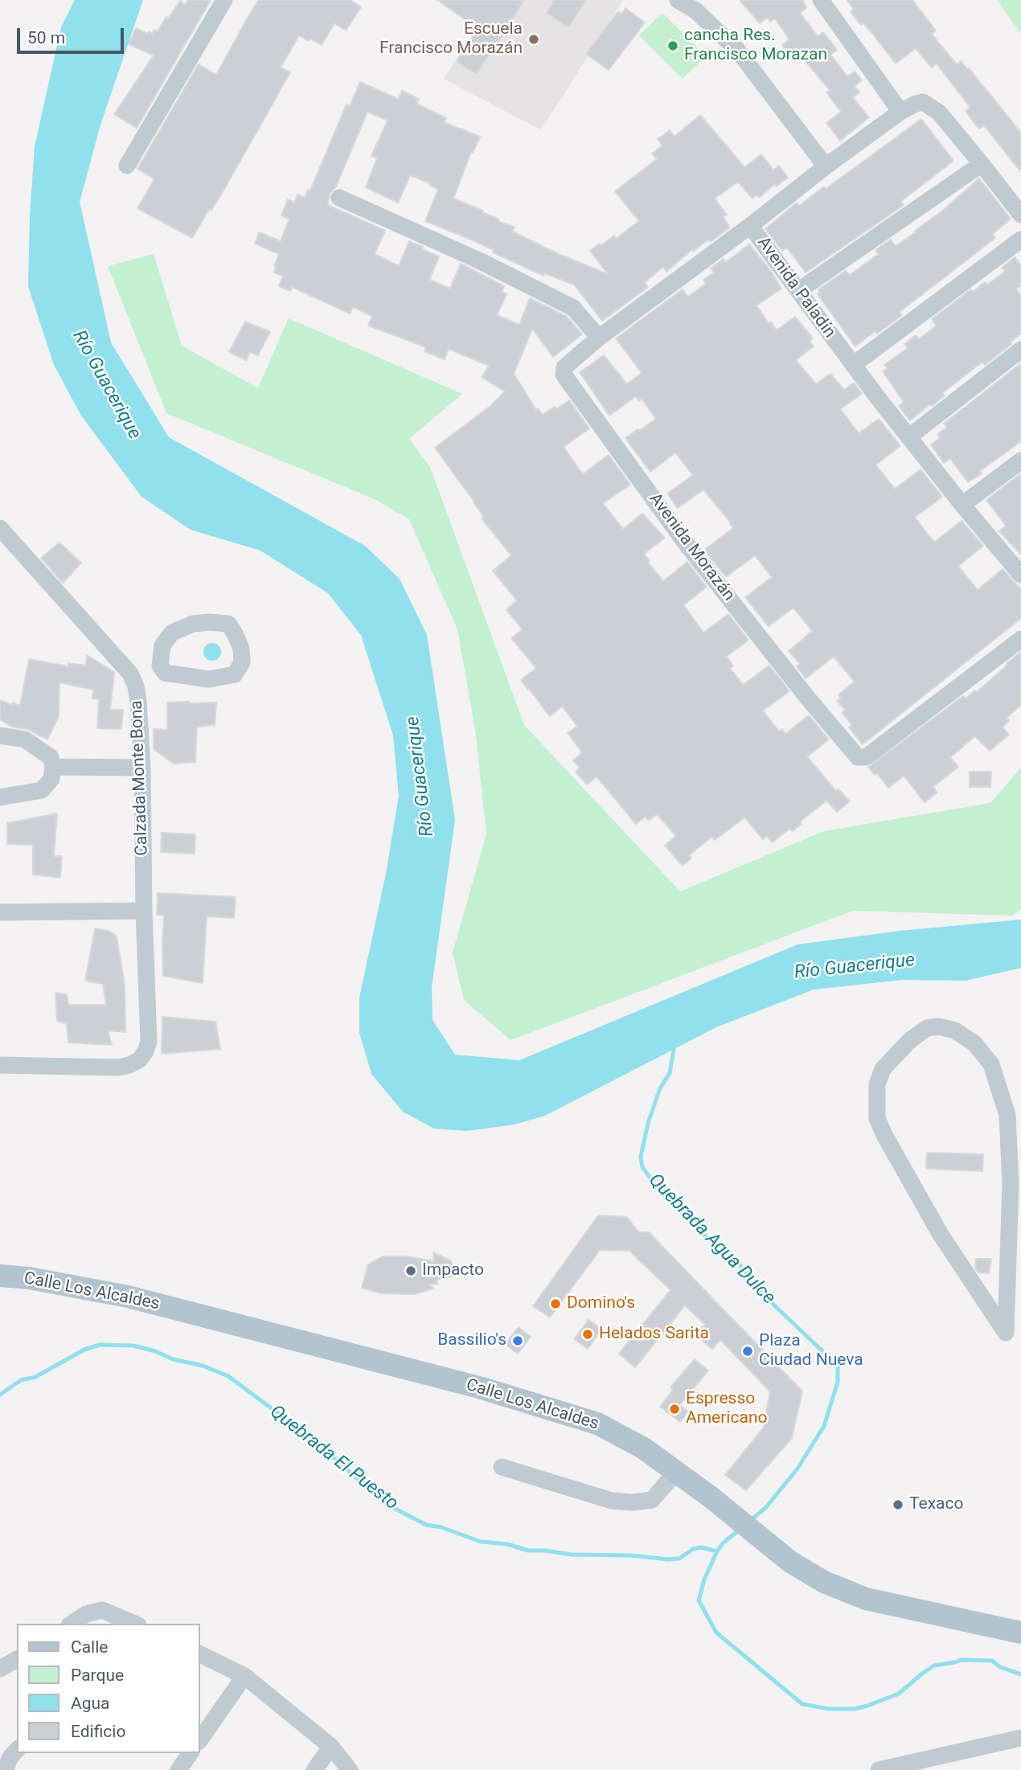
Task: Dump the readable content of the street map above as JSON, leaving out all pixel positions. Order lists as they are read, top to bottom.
{
  "streets": {
    "main road": ["Calle Los Alcaldes"],
    "street": ["Avenida Paladín", "Avenida Morazán", "Calzada Monte Bona"]
  },
  "crossings": [
    ["Avenida Paladín", "Avenida Morazán"]
  ],
  "water": ["Río Guacerique", "Quebrada Agua Dulce", "Quebrada El Puesto"],
  "places": [
    "Escuela Francisco Morazán",
    "cancha Res. Francisco Morazan",
    "Impacto",
    "Domino's",
    "Helados Sarita",
    "Bassilio's",
    "Plaza Ciudad Nueva",
    "Espresso Americano",
    "Texaco"
  ],
  "legend": [
    "Calle",
    "Parque",
    "Agua",
    "Edificio"
  ],
  "scale_bar": "50 m"
}
